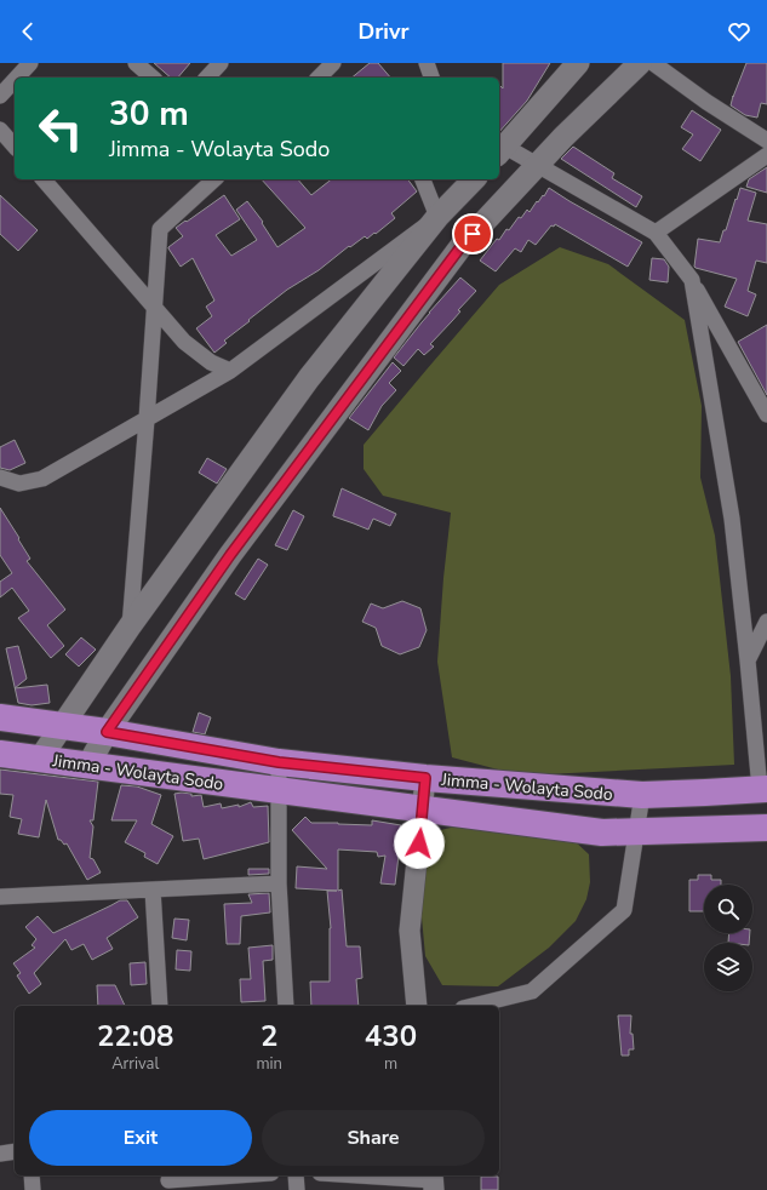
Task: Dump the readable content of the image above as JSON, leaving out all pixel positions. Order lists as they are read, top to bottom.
{
  "streets": {
    "highway": ["Jimma - Wolayta Sodo"]
  },
  "page": {
    "header": "Drivr",
    "turn": ["30 m", "Jimma - Wolayta Sodo"],
    "eta": [
      "22:08",
      "Arrival",
      "2",
      "min",
      "430",
      "m"
    ],
    "buttons": ["Exit", "Share"]
  }
}
